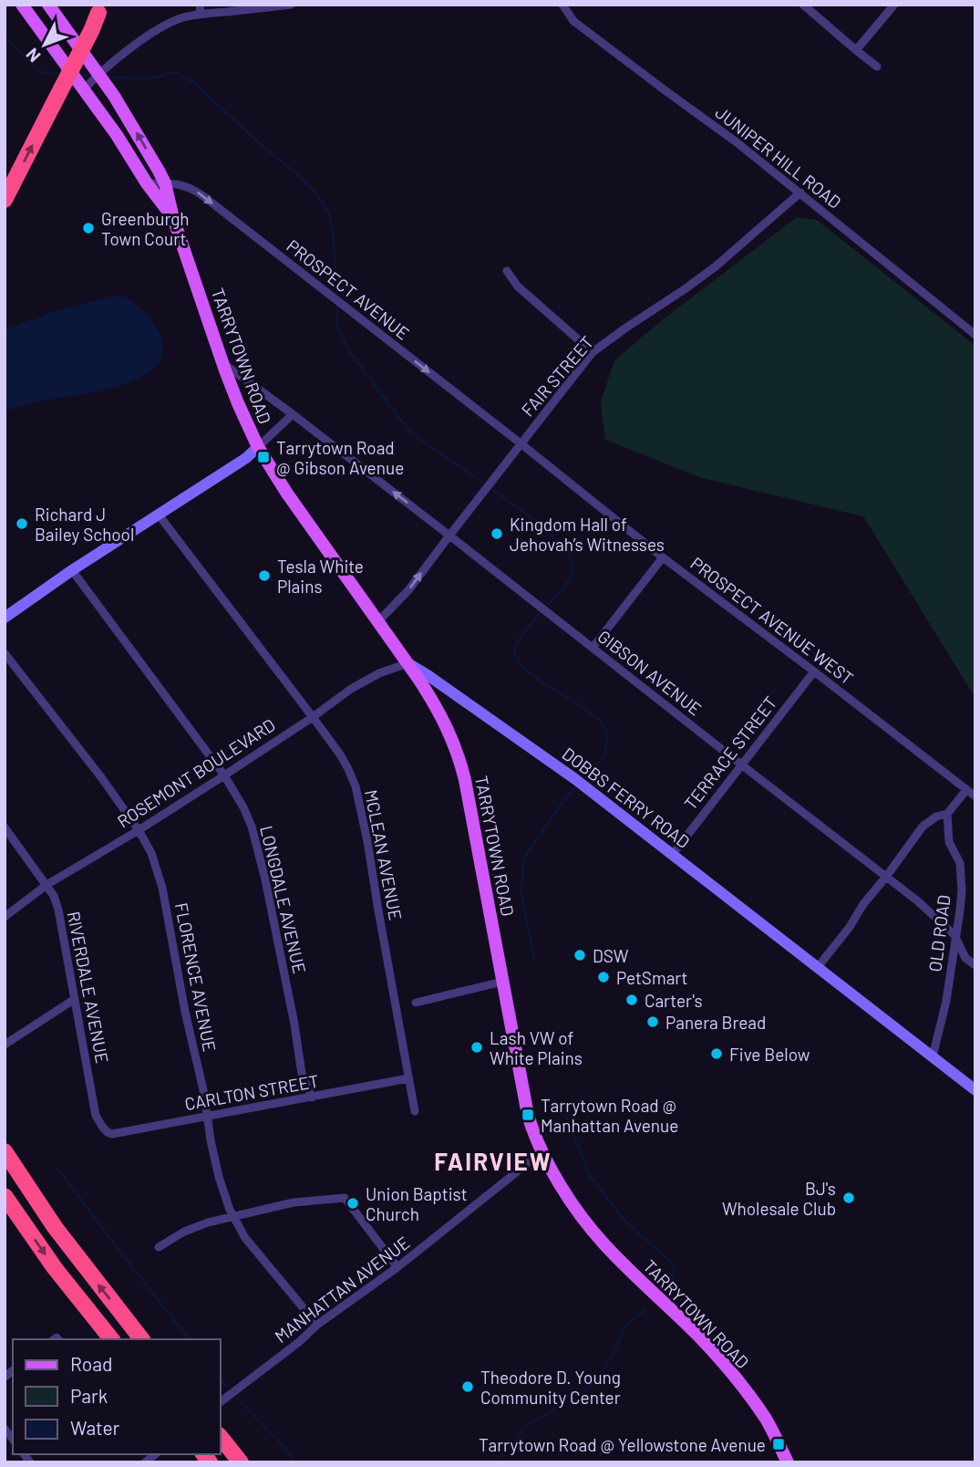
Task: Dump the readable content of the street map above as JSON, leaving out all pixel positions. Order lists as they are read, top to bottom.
{
  "streets": {
    "main road": ["TARRYTOWN ROAD", "DOBBS FERRY ROAD"],
    "street": [
      "JUNIPER HILL ROAD",
      "PROSPECT AVENUE",
      "FAIR STREET",
      "PROSPECT AVENUE WEST",
      "GIBSON AVENUE",
      "TERRACE STREET",
      "ROSEMONT BOULEVARD",
      "MCLEAN AVENUE",
      "LONGDALE AVENUE",
      "OLD ROAD",
      "FLORENCE AVENUE",
      "RIVERDALE AVENUE",
      "CARLTON STREET",
      "MANHATTAN AVENUE"
    ]
  },
  "crossings": [
    ["JUNIPER HILL ROAD", "FAIR STREET"],
    ["PROSPECT AVENUE", "TARRYTOWN ROAD"],
    ["PROSPECT AVENUE", "FAIR STREET"],
    ["PROSPECT AVENUE", "PROSPECT AVENUE WEST"],
    ["TARRYTOWN ROAD", "FAIR STREET"],
    ["TARRYTOWN ROAD", "GIBSON AVENUE"],
    ["TARRYTOWN ROAD", "ROSEMONT BOULEVARD"],
    ["TARRYTOWN ROAD", "DOBBS FERRY ROAD"],
    ["TARRYTOWN ROAD", "MANHATTAN AVENUE"],
    ["FAIR STREET", "PROSPECT AVENUE WEST"],
    ["FAIR STREET", "GIBSON AVENUE"],
    ["PROSPECT AVENUE WEST", "TERRACE STREET"],
    ["GIBSON AVENUE", "TERRACE STREET"],
    ["GIBSON AVENUE", "OLD ROAD"],
    ["TERRACE STREET", "DOBBS FERRY ROAD"],
    ["ROSEMONT BOULEVARD", "DOBBS FERRY ROAD"],
    ["ROSEMONT BOULEVARD", "MCLEAN AVENUE"],
    ["ROSEMONT BOULEVARD", "LONGDALE AVENUE"],
    ["ROSEMONT BOULEVARD", "FLORENCE AVENUE"],
    ["ROSEMONT BOULEVARD", "RIVERDALE AVENUE"],
    ["DOBBS FERRY ROAD", "OLD ROAD"],
    ["MCLEAN AVENUE", "CARLTON STREET"],
    ["LONGDALE AVENUE", "CARLTON STREET"],
    ["FLORENCE AVENUE", "CARLTON STREET"],
    ["FLORENCE AVENUE", "MANHATTAN AVENUE"],
    ["RIVERDALE AVENUE", "CARLTON STREET"]
  ],
  "one_way": ["PROSPECT AVENUE"],
  "districts": ["FAIRVIEW"],
  "places": {
    "other": [
      "Greenburgh Town Court",
      "Richard J Bailey School",
      "Kingdom Hall of Jehovah’s Witnesses",
      "Tesla White Plains",
      "DSW",
      "PetSmart",
      "Carter's",
      "Panera Bread",
      "Lash VW of White Plains",
      "Five Below",
      "BJ's Wholesale Club",
      "Union Baptist Church",
      "Theodore D. Young Community Center"
    ],
    "transit": ["Tarrytown Road @ Gibson Avenue", "Tarrytown Road @ Manhattan Avenue", "Tarrytown Road @ Yellowstone Avenue"]
  },
  "legend": ["Road", "Park", "Water"],
  "north": "bottom left"
}
